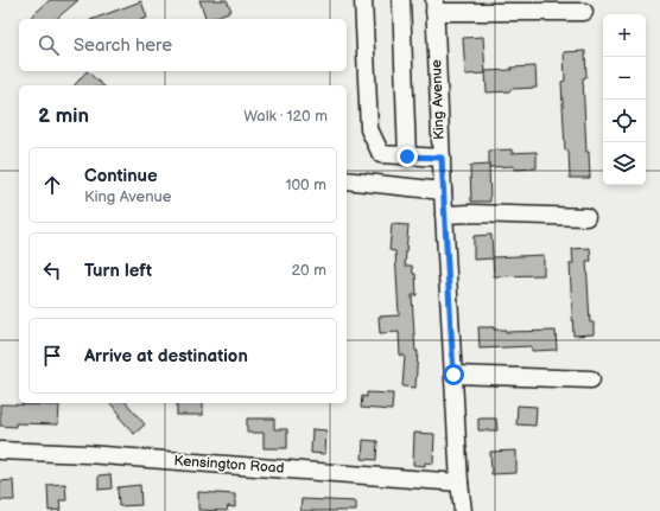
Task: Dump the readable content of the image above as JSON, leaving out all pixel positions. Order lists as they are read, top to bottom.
{
  "streets": {
    "street": ["King Avenue", "Kensington Road"]
  },
  "crossings": [
    ["King Avenue", "Kensington Road"]
  ],
  "page": {
    "map_buttons": ["+", "−"],
    "search": "Search here",
    "heading": ["2 min", "Walk · 120 m"],
    "list": [
      ["Continue", "King Avenue", "100 m"],
      ["Turn left", "20 m"],
      "Arrive at destination"
    ]
  }
}
